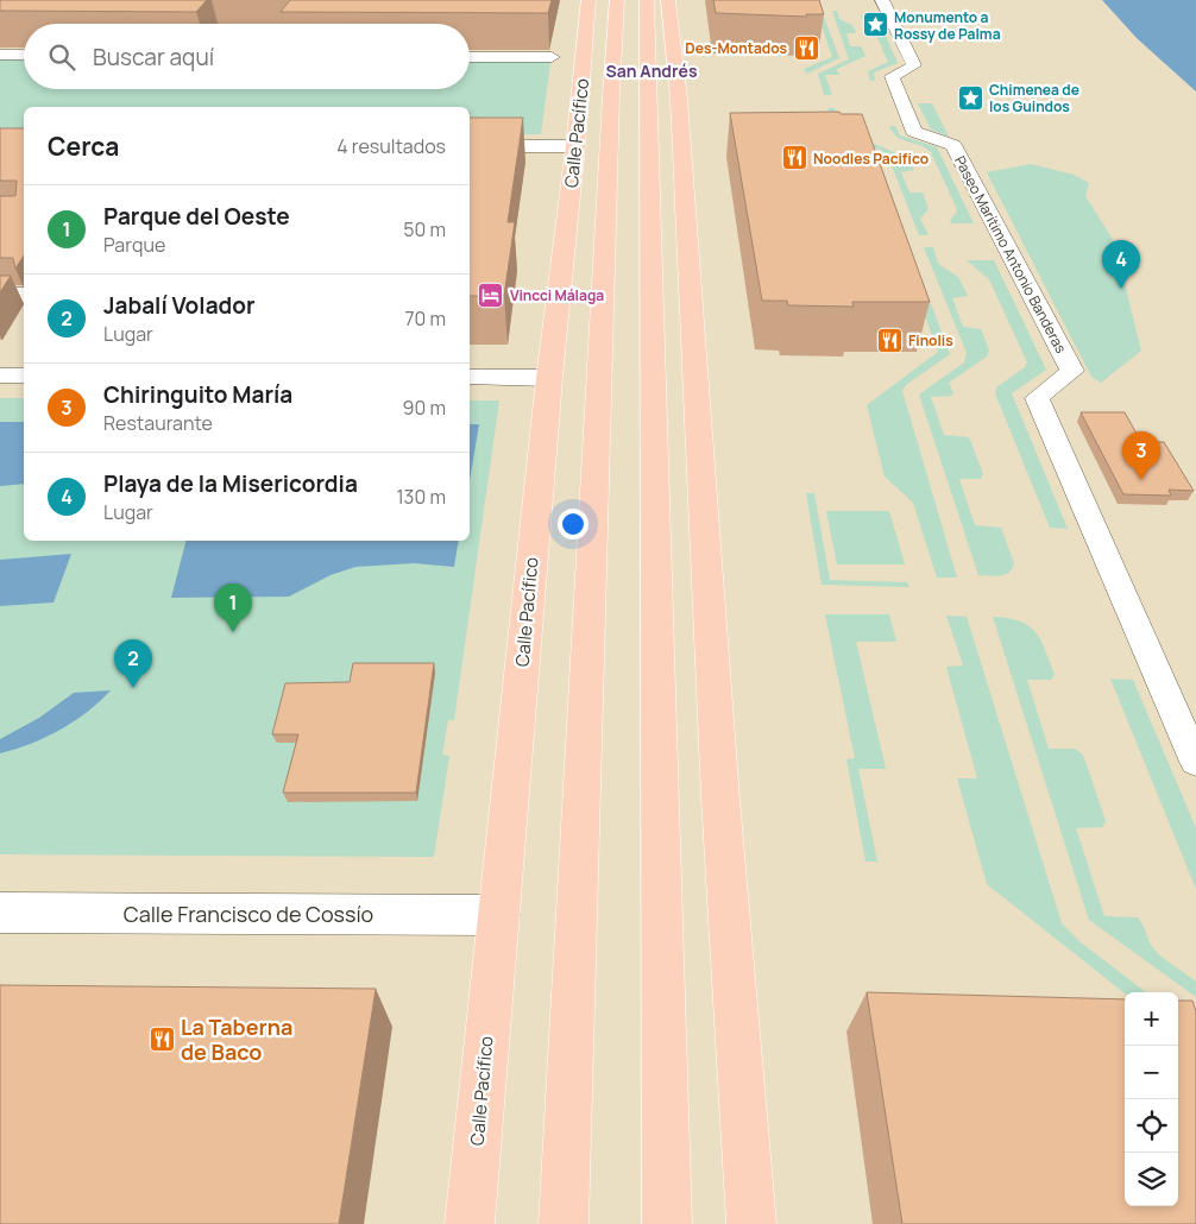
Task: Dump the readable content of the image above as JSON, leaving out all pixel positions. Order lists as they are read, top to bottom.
{
  "streets": {
    "main road": ["Calle Pacífico"],
    "street": ["Paseo Marítimo Antonio Banderas", "Calle Francisco de Cossío"]
  },
  "crossings": [
    ["Calle Pacífico", "Calle Francisco de Cossío"]
  ],
  "districts": ["San Andrés"],
  "places": {
    "place": ["Monumento a Rossy de Palma", "Chimenea de los Guindos"],
    "restaurant": [
      "Des-Montados",
      "Noodles Pacifico",
      "Finolis",
      "La Taberna de Baco"
    ],
    "hotel": ["Vincci Málaga"]
  },
  "page": {
    "search": "Buscar aquí",
    "heading": ["Cerca", "4 resultados"],
    "list": [
      {
        "mark": "1",
        "name": "Parque del Oeste",
        "note": "Parque",
        "value": "50 m"
      },
      {
        "mark": "2",
        "name": "Jabalí Volador",
        "note": "Lugar",
        "value": "70 m"
      },
      {
        "mark": "3",
        "name": "Chiringuito María",
        "note": "Restaurante",
        "value": "90 m"
      },
      {
        "mark": "4",
        "name": "Playa de la Misericordia",
        "note": "Lugar",
        "value": "130 m"
      }
    ],
    "pins": [
      "4",
      "3",
      "1",
      "2"
    ],
    "map_buttons": ["+", "−"]
  }
}
